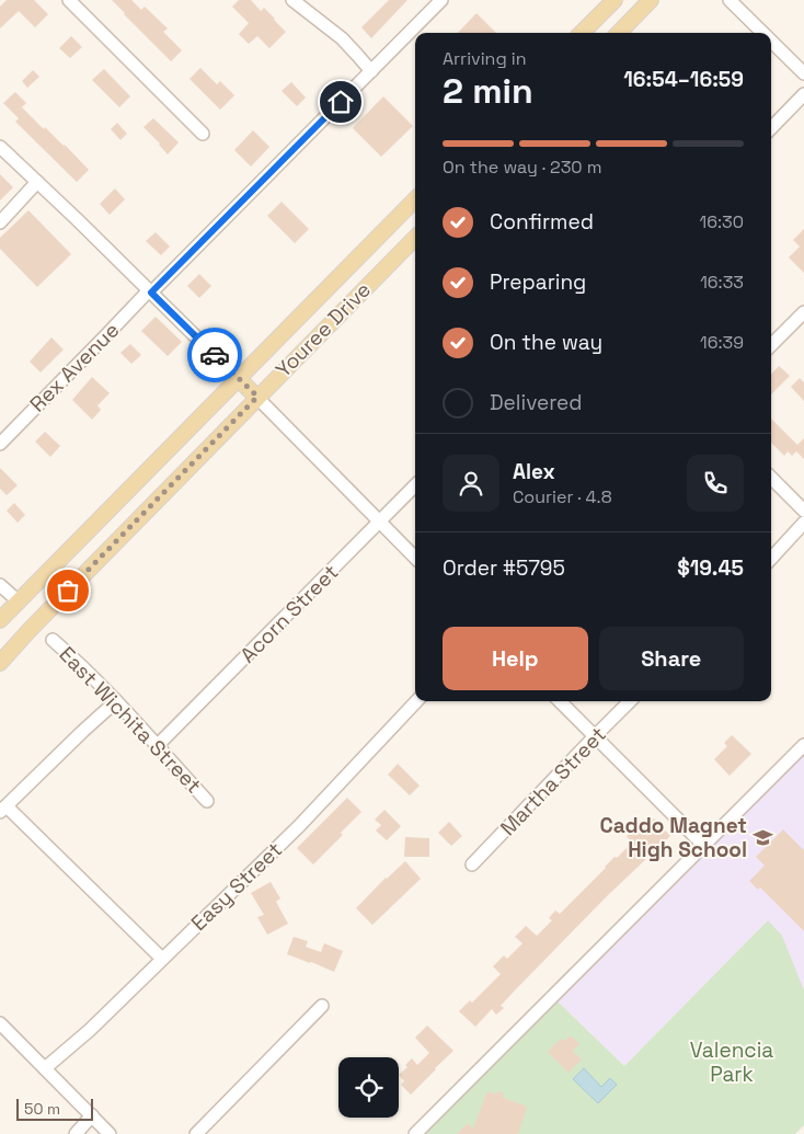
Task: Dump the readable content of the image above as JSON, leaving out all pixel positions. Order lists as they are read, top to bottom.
{
  "streets": {
    "main road": ["Youree Drive"],
    "street": [
      "Rex Avenue",
      "Acorn Street",
      "East Wichita Street",
      "Martha Street",
      "Easy Street"
    ]
  },
  "crossings": [
    ["Acorn Street", "East Wichita Street"]
  ],
  "parks": ["Valencia Park"],
  "places": {
    "school or university": ["Caddo Magnet High School"]
  },
  "scale_bar": "50 m",
  "page": {
    "heading": ["2 min", "Arriving in", "16:54–16:59"],
    "panel": [
      "Alex",
      "Courier · 4.8",
      "Order #5795",
      "$19.45"
    ],
    "bar": "On the way · 230 m",
    "list": [
      ["Confirmed", "16:30"],
      ["Preparing", "16:33"],
      ["On the way", "16:39"],
      "Delivered"
    ],
    "buttons": ["Help", "Share"],
    "scale": "50 m"
  }
}
